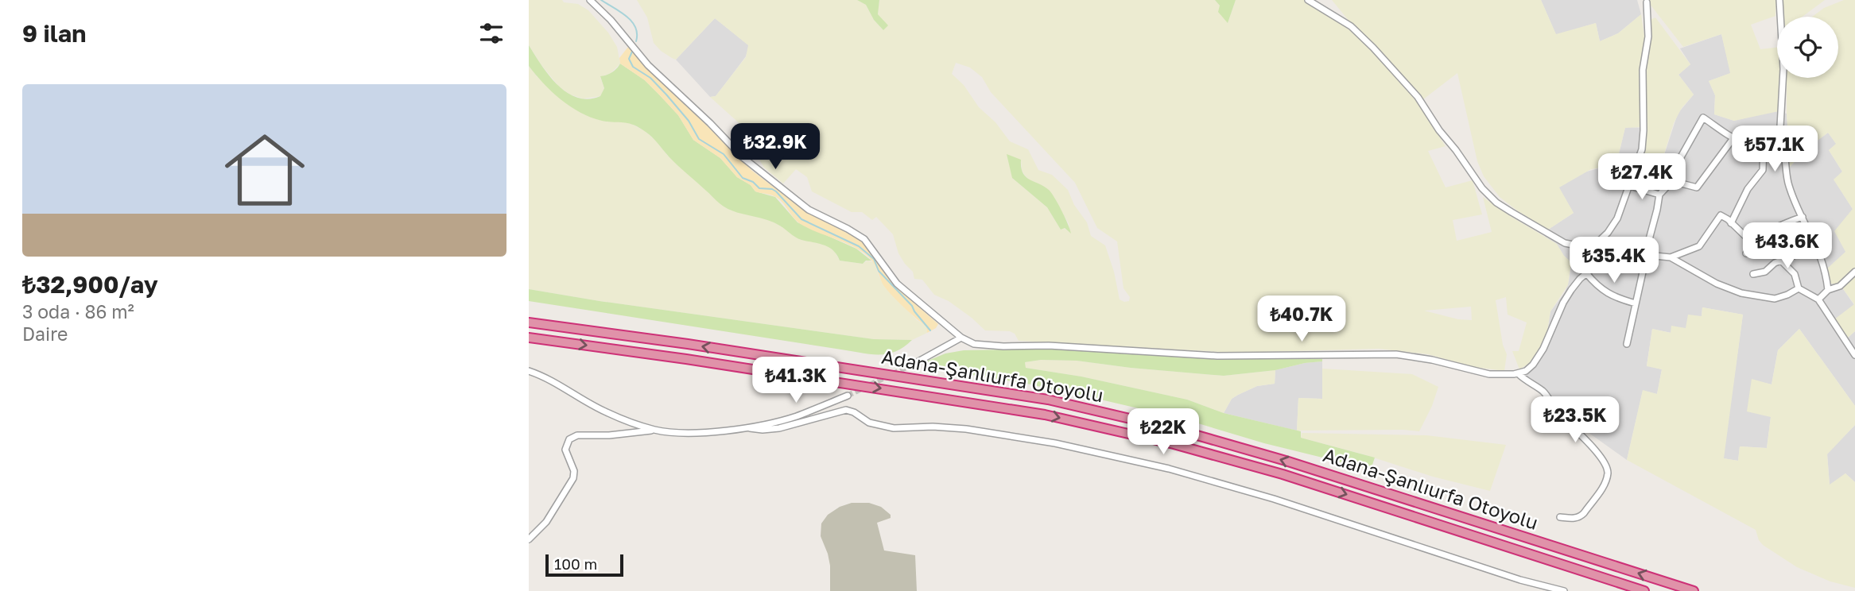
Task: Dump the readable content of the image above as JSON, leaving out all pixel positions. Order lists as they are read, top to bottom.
{
  "streets": {
    "highway": ["Adana-Şanlıurfa Otoyolu"]
  },
  "scale_bar": "100 m",
  "page": {
    "heading": "9 ilan",
    "list": [
      {
        "name": "₺32,900/ay",
        "note": "3 oda · 86 m² · Daire"
      }
    ],
    "price": [
      "₺32.9K",
      "₺57.1K",
      "₺27.4K",
      "₺43.6K",
      "₺35.4K",
      "₺40.7K",
      "₺41.3K",
      "₺23.5K",
      "₺22K"
    ],
    "scale": "100 m"
  }
}
